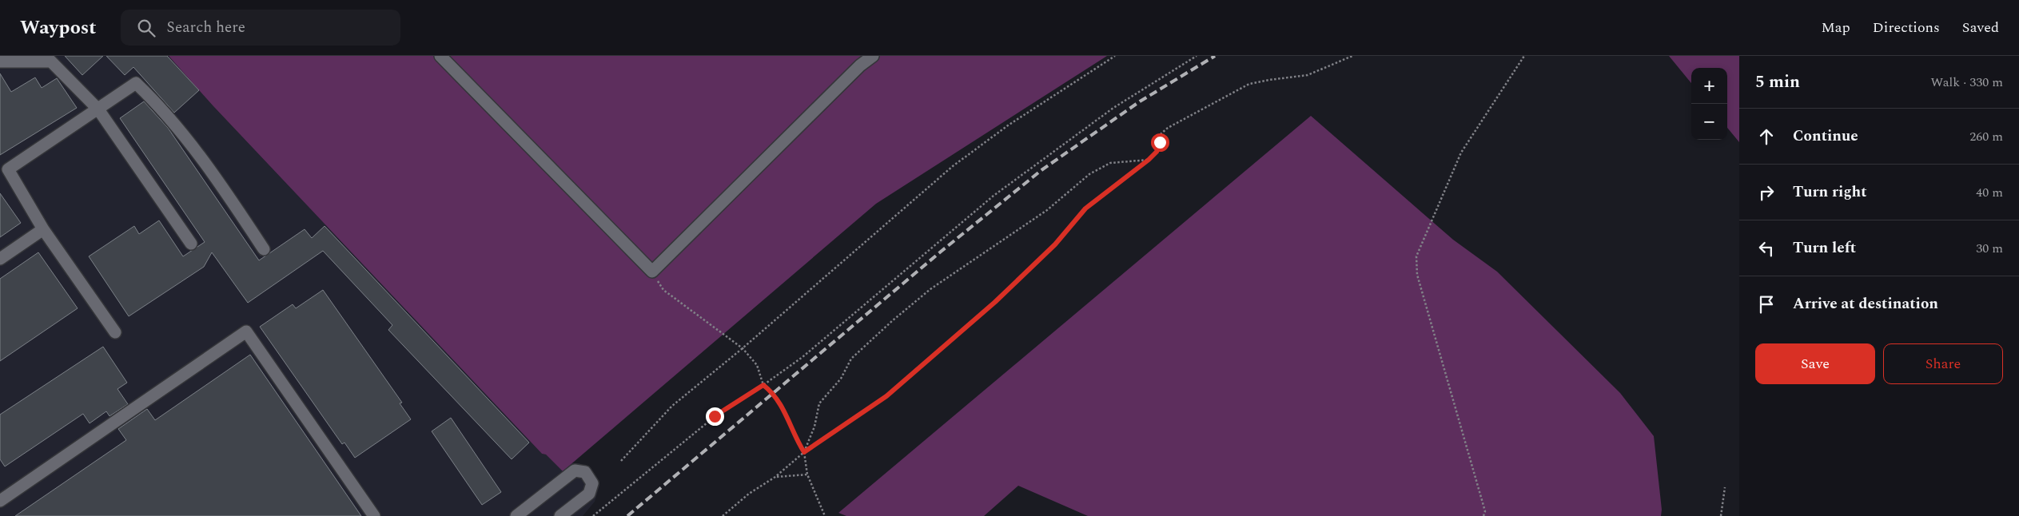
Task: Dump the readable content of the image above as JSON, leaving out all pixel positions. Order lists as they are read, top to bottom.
{
  "page": {
    "header": "Waypost",
    "search": "Search here",
    "nav": ["Map", "Directions", "Saved"],
    "heading": ["5 min", "Walk · 330 m"],
    "map_buttons": ["+", "−"],
    "list": [
      ["Continue", "260 m"],
      ["Turn right", "40 m"],
      ["Turn left", "30 m"],
      "Arrive at destination"
    ],
    "buttons": ["Save", "Share"]
  }
}
